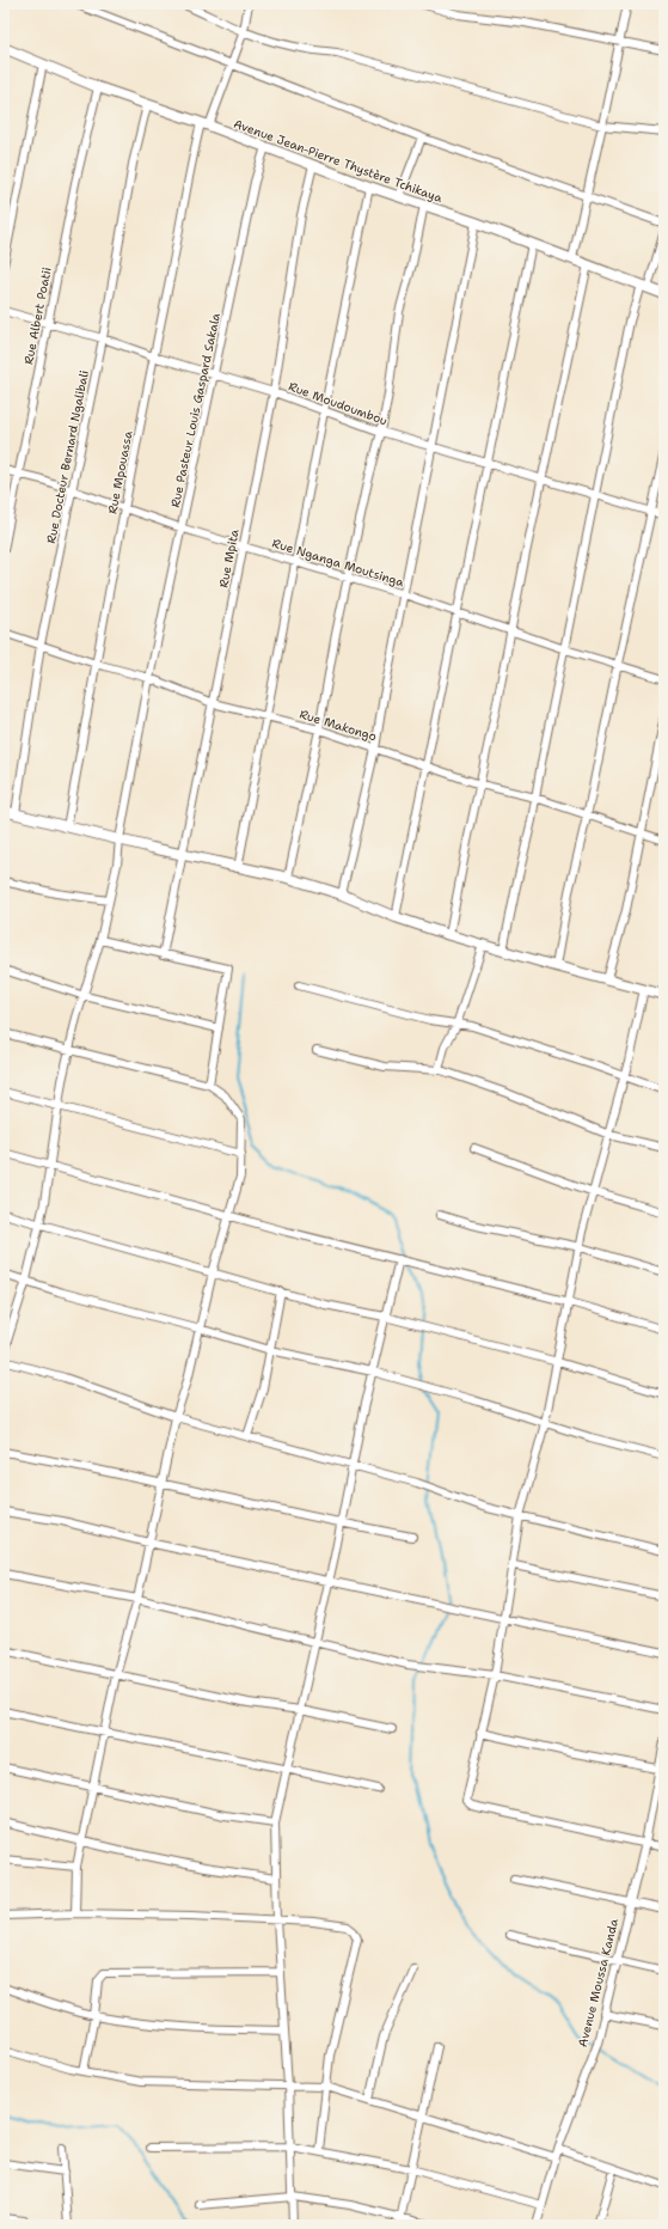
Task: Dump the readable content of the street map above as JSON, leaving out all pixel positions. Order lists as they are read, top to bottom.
{
  "streets": {
    "street": [
      "Avenue Jean-Pierre Thystère Tchikaya",
      "Rue Albert Poatii",
      "Rue Moudoumbou",
      "Rue Pasteur Louis Gaspard Sakala",
      "Rue Docteur Bernard Ngalibali",
      "Rue Mpouassa",
      "Rue Mpita",
      "Rue Nganga Moutsinga",
      "Rue Makongo",
      "Avenue Moussa Kanda"
    ]
  },
  "crossings": [
    ["Avenue Jean-Pierre Thystère Tchikaya", "Rue Albert Poatii"],
    ["Avenue Jean-Pierre Thystère Tchikaya", "Rue Pasteur Louis Gaspard Sakala"],
    ["Avenue Jean-Pierre Thystère Tchikaya", "Rue Docteur Bernard Ngalibali"],
    ["Avenue Jean-Pierre Thystère Tchikaya", "Rue Mpouassa"],
    ["Avenue Jean-Pierre Thystère Tchikaya", "Rue Mpita"],
    ["Rue Albert Poatii", "Rue Moudoumbou"],
    ["Rue Albert Poatii", "Rue Nganga Moutsinga"],
    ["Rue Moudoumbou", "Rue Pasteur Louis Gaspard Sakala"],
    ["Rue Moudoumbou", "Rue Docteur Bernard Ngalibali"],
    ["Rue Moudoumbou", "Rue Mpouassa"],
    ["Rue Moudoumbou", "Rue Mpita"],
    ["Rue Pasteur Louis Gaspard Sakala", "Rue Nganga Moutsinga"],
    ["Rue Pasteur Louis Gaspard Sakala", "Rue Makongo"],
    ["Rue Docteur Bernard Ngalibali", "Rue Nganga Moutsinga"],
    ["Rue Docteur Bernard Ngalibali", "Rue Makongo"],
    ["Rue Mpouassa", "Rue Nganga Moutsinga"],
    ["Rue Mpouassa", "Rue Makongo"],
    ["Rue Mpita", "Rue Nganga Moutsinga"],
    ["Rue Mpita", "Rue Makongo"]
  ]
}
